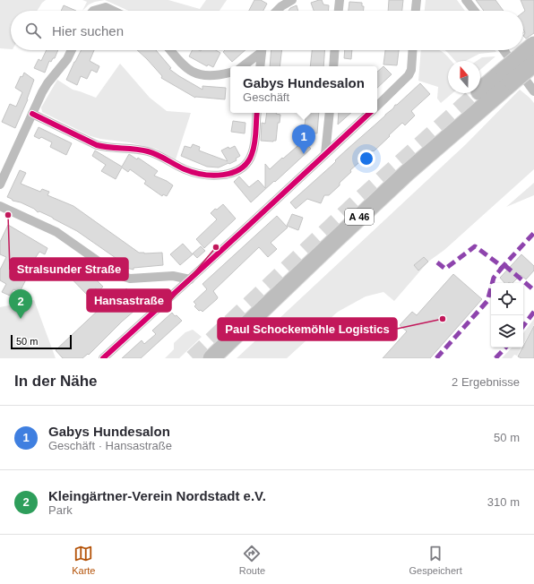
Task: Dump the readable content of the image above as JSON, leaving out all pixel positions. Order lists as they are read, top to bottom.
{
  "streets": {
    "highway": ["A 46"]
  },
  "places": ["Stralsunder Straße", "Hansastraße", "Paul Schockemöhle Logistics"],
  "scale_bar": "50 m",
  "north": "top",
  "page": {
    "search": "Hier suchen",
    "popup": ["Gabys Hundesalon", "Geschäft"],
    "pins": ["1", "2"],
    "scale": "50 m",
    "heading": ["In der Nähe", "2 Ergebnisse"],
    "list": [
      {
        "mark": "1",
        "name": "Gabys Hundesalon",
        "note": "Geschäft · Hansastraße",
        "value": "50 m"
      },
      {
        "mark": "2",
        "name": "Kleingärtner-Verein Nordstadt e.V.",
        "note": "Park",
        "value": "310 m"
      }
    ],
    "nav": ["Karte", "Route", "Gespeichert"]
  }
}
